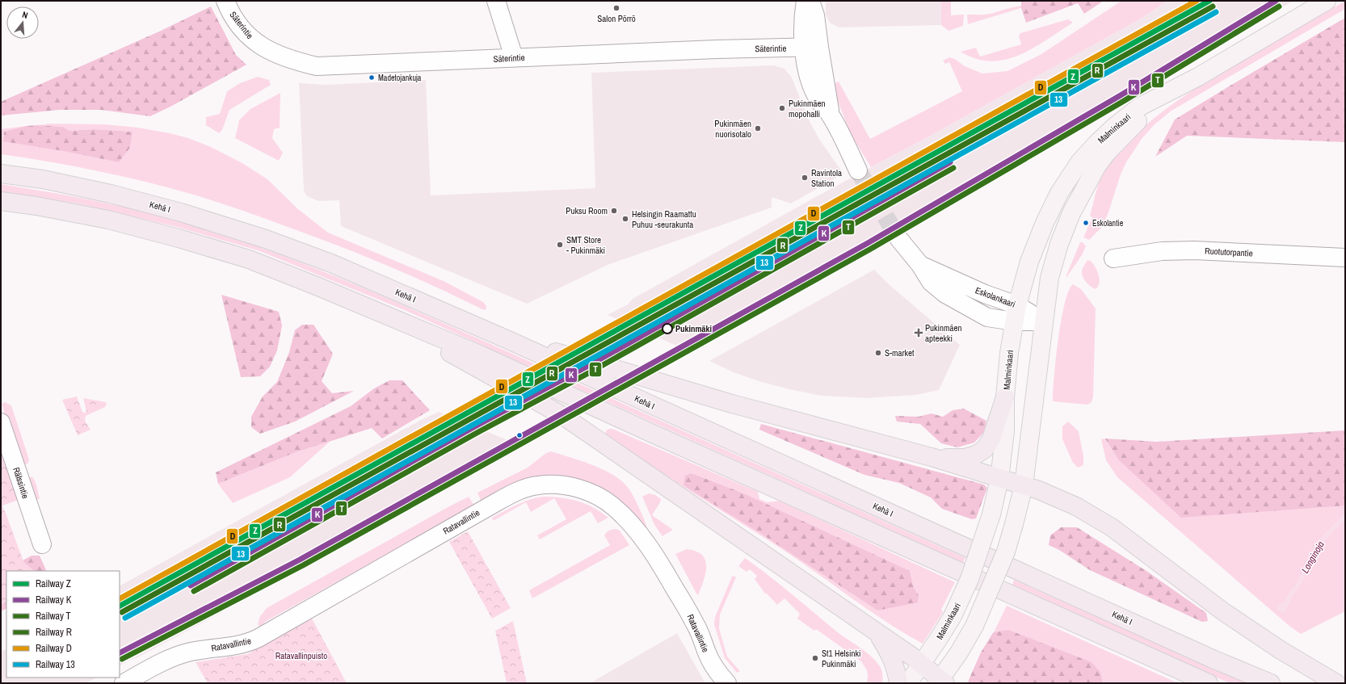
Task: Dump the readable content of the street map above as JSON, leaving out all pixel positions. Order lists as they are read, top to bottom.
{
  "streets": {
    "highway": ["Kehä I"],
    "main road": ["Malminkaari"],
    "street": [
      "Säterintie",
      "Ruotutorpantie",
      "Eskolankaari",
      "Rälssintie",
      "Ratavallintie"
    ]
  },
  "crossings": [
    ["Malminkaari", "Eskolankaari"]
  ],
  "water": ["Longinoja"],
  "parks": ["Ratavallinpuisto"],
  "places": {
    "other": [
      "Salon Pörrö",
      "Madetojankuja",
      "Pukinmäen mopohalli",
      "Pukinmäen nuorisotalo",
      "Ravintola Station",
      "Puksu Room",
      "Helsingin Raamattu Puhuu -seurakunta",
      "Eskolantie",
      "SMT Store - Pukinmäki",
      "Pukinmäki",
      "S-market",
      "St1 Helsinki Pukinmäki"
    ],
    "health": ["Pukinmäen apteekki"]
  },
  "lines": [
    "rail line Z",
    "rail line K",
    "rail line D",
    "rail line T",
    "rail line R",
    "rail line 13"
  ],
  "legend": [
    "Railway Z",
    "Railway K",
    "Railway T",
    "Railway R",
    "Railway D",
    "Railway 13"
  ],
  "north": "top"
}
